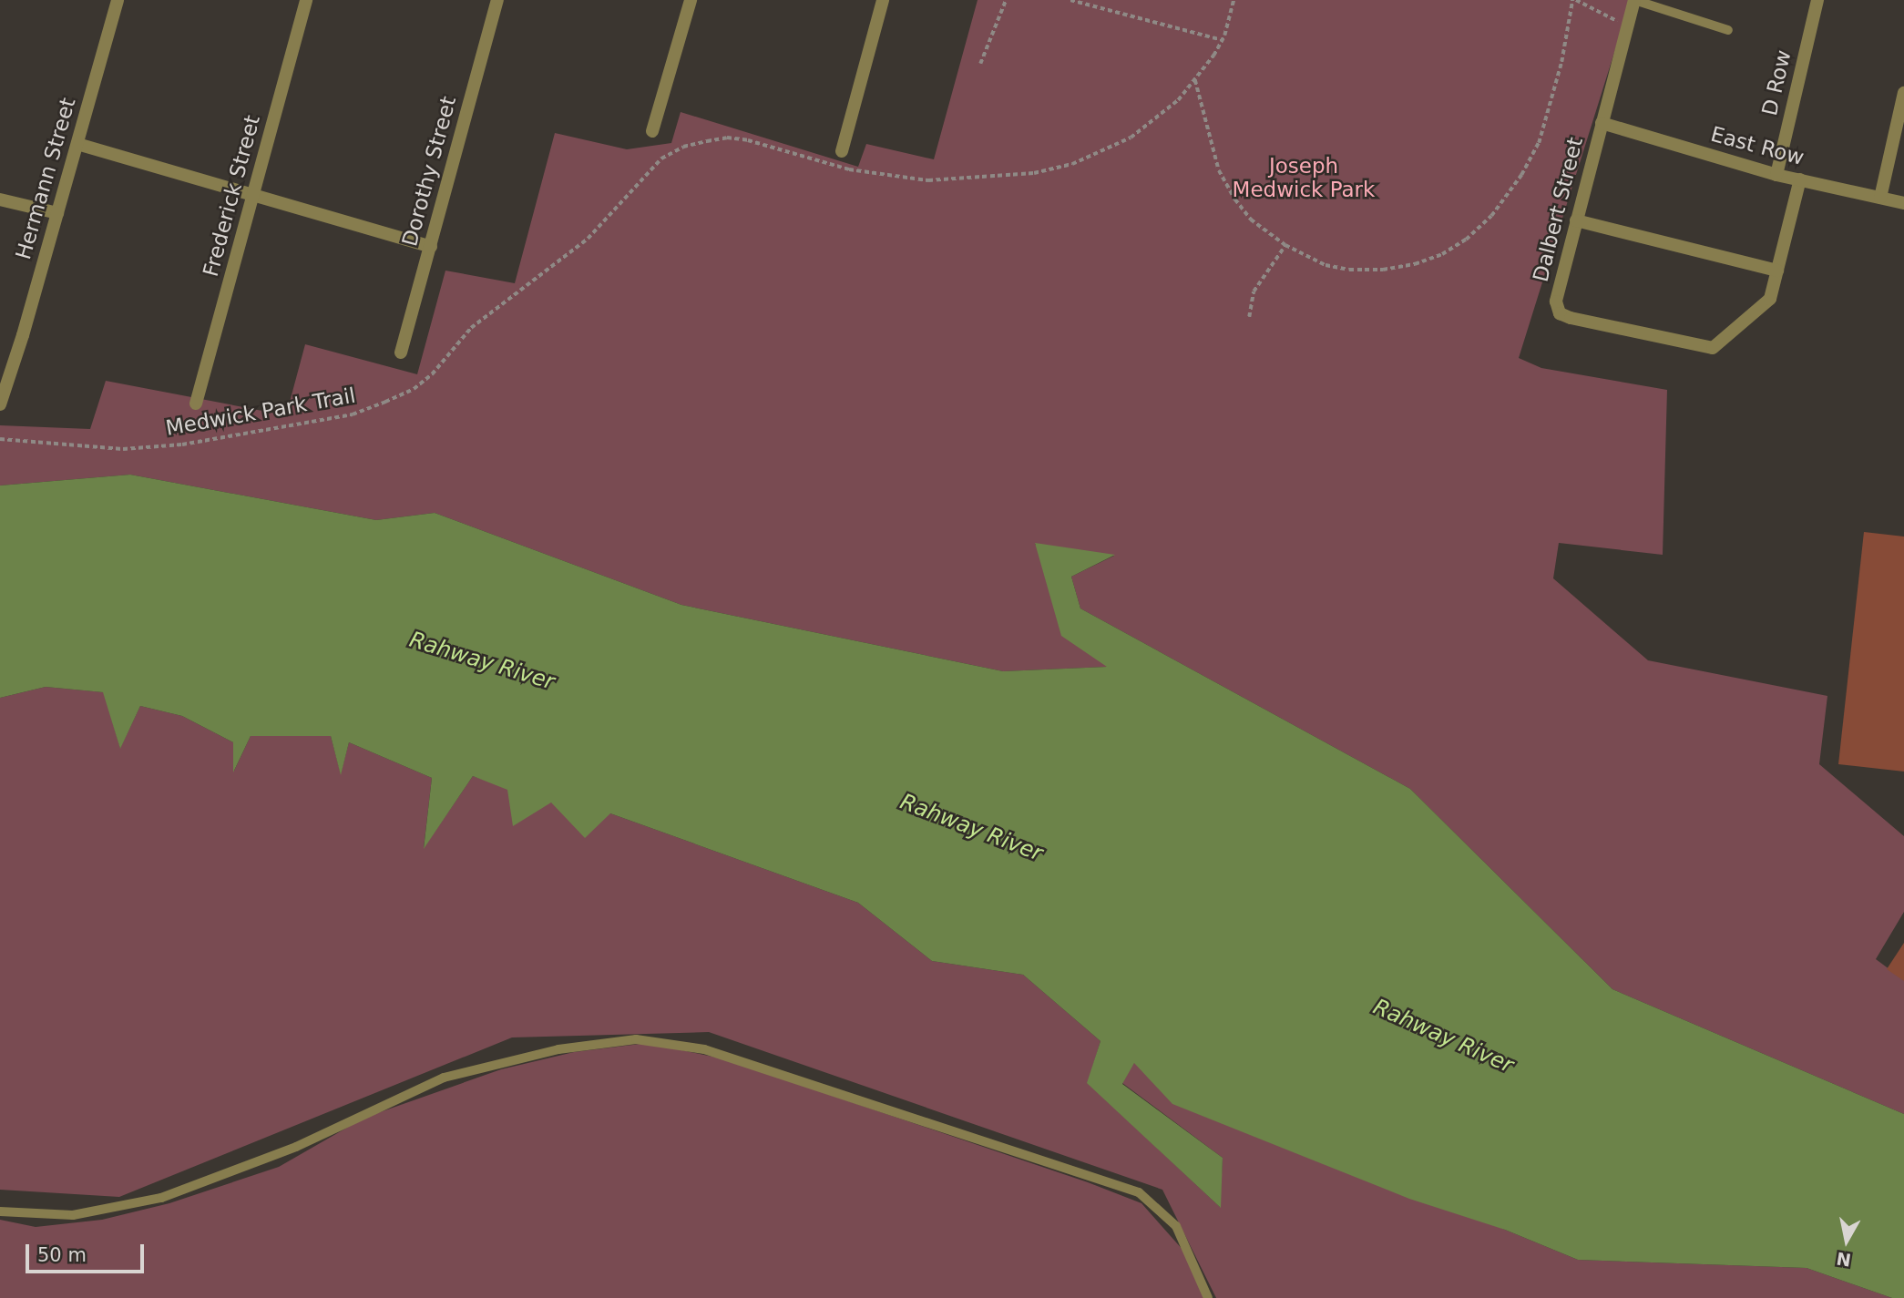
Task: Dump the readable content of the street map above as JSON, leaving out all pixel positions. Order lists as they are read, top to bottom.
{
  "streets": {
    "street": [
      "D Row",
      "East Row",
      "Dorothy Street",
      "Hermann Street",
      "Frederick Street",
      "Dalbert Street"
    ],
    "path": ["Medwick Park Trail"]
  },
  "crossings": [
    ["D Row", "East Row"],
    ["East Row", "Dalbert Street"]
  ],
  "water": ["Rahway River"],
  "parks": ["Joseph Medwick Park"],
  "scale_bar": "50 m",
  "north": "bottom"
}
